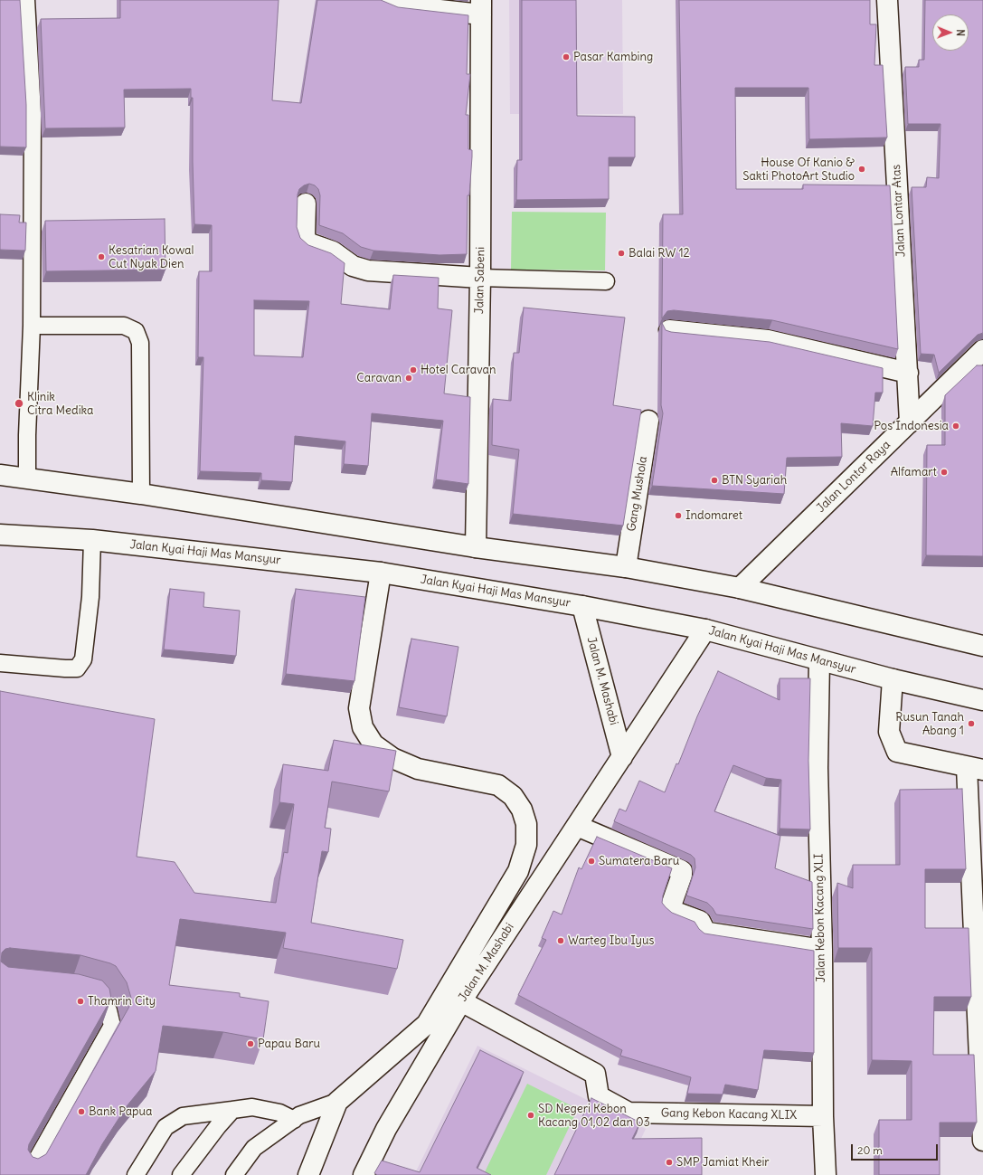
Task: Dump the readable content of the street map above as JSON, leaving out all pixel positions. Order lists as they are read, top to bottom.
{
  "streets": {
    "street": [
      "Jalan Lontar Atas",
      "Jalan Sabeni",
      "Jalan Lontar Raya",
      "Gang Mushola",
      "Jalan Kyai Haji Mas Mansyur",
      "Jalan M. Mashabi",
      "Jalan Kebon Kacang XLI",
      "Gang Kebon Kacang XLIX"
    ]
  },
  "crossings": [
    ["Jalan Lontar Atas", "Jalan Lontar Raya"],
    ["Jalan Kyai Haji Mas Mansyur", "Jalan M. Mashabi"],
    ["Jalan Kyai Haji Mas Mansyur", "Jalan Kebon Kacang XLI"],
    ["Jalan M. Mashabi", "Gang Kebon Kacang XLIX"],
    ["Jalan Kebon Kacang XLI", "Gang Kebon Kacang XLIX"]
  ],
  "places": [
    "Pasar Kambing",
    "House Of Kanio & Sakti PhotoArt Studio",
    "Balai RW 12",
    "Kesatrian Kowal Cut Nyak Dien",
    "Hotel Caravan",
    "Caravan",
    "Klinik Citra Medika",
    "Pos Indonesia",
    "Alfamart",
    "BTN Syariah",
    "Indomaret",
    "Rusun Tanah Abang 1",
    "Sumatera Baru",
    "Warteg Ibu Iyus",
    "Thamrin City",
    "Papau Baru",
    "Bank Papua",
    "SD Negeri Kebon Kacang 01,02 dan 03",
    "SMP Jamiat Kheir"
  ],
  "scale_bar": "20 m",
  "north": "right"
}
